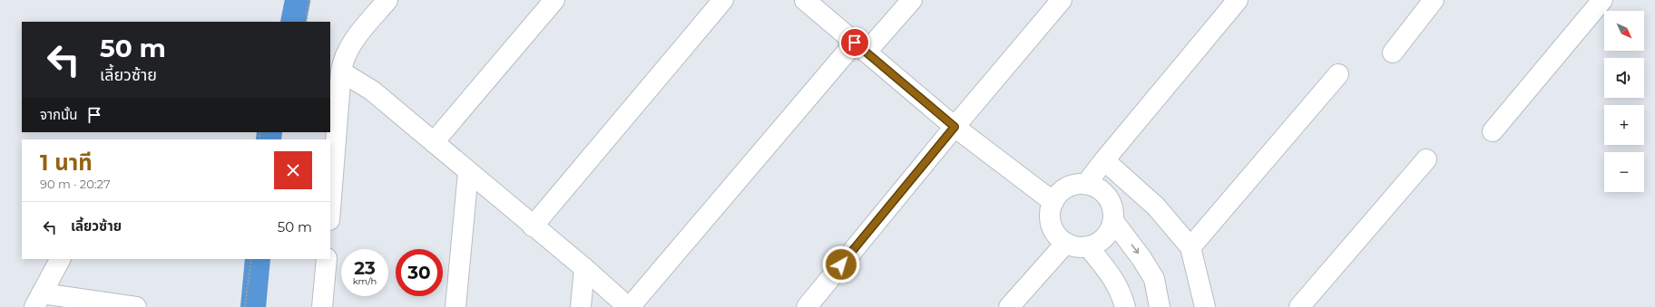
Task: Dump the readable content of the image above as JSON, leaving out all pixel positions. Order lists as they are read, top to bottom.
{
  "north": "bottom right",
  "page": {
    "map_buttons": ["+", "−"],
    "turn": ["50 m", "เลี้ยวซ้าย"],
    "then": "จากนั้น",
    "heading": ["1 นาที", "90 m · 20:27"],
    "list": [
      {
        "name": "เลี้ยวซ้าย",
        "value": "50 m"
      }
    ],
    "speed": "23 km/h",
    "limit": "30"
  }
}
